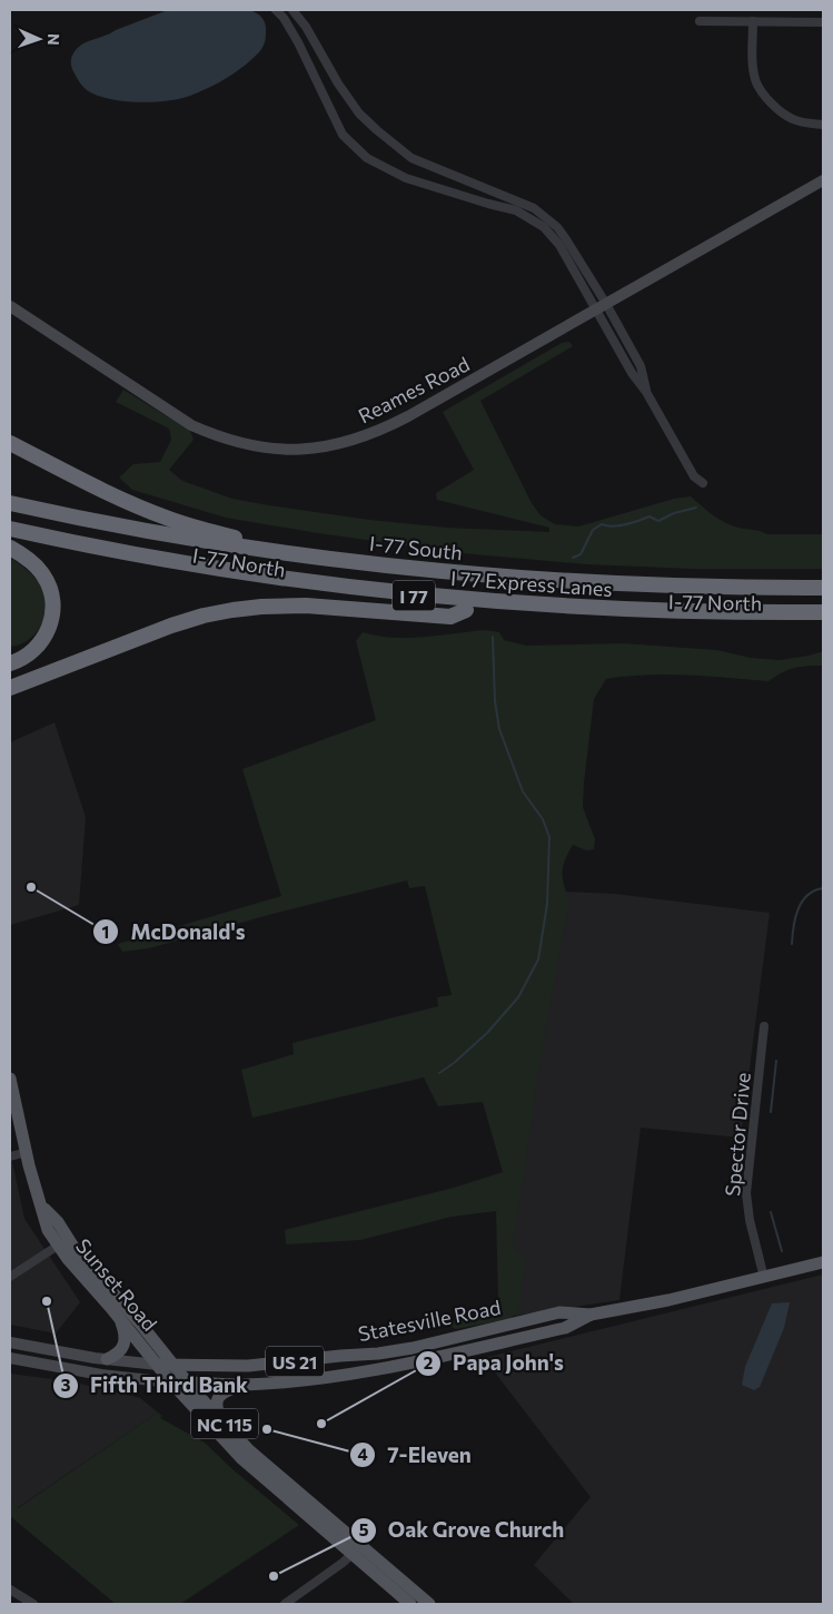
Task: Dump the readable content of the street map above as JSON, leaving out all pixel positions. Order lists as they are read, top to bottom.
{
  "streets": {
    "highway": [
      "I-77 South",
      "I-77 North",
      "I 77 Express Lanes",
      "I 77"
    ],
    "main road": [
      "Reames Road",
      "Sunset Road",
      "Statesville Road",
      "US 21",
      "NC 115"
    ],
    "street": ["Spector Drive"]
  },
  "crossings": [
    ["Spector Drive", "Statesville Road"],
    ["Sunset Road", "Statesville Road"],
    ["Sunset Road", "NC 115"],
    ["Statesville Road", "NC 115"]
  ],
  "places": [
    "McDonald's",
    "Fifth Third Bank",
    "Papa John's",
    "7-Eleven",
    "Oak Grove Church"
  ],
  "north": "right"
}
